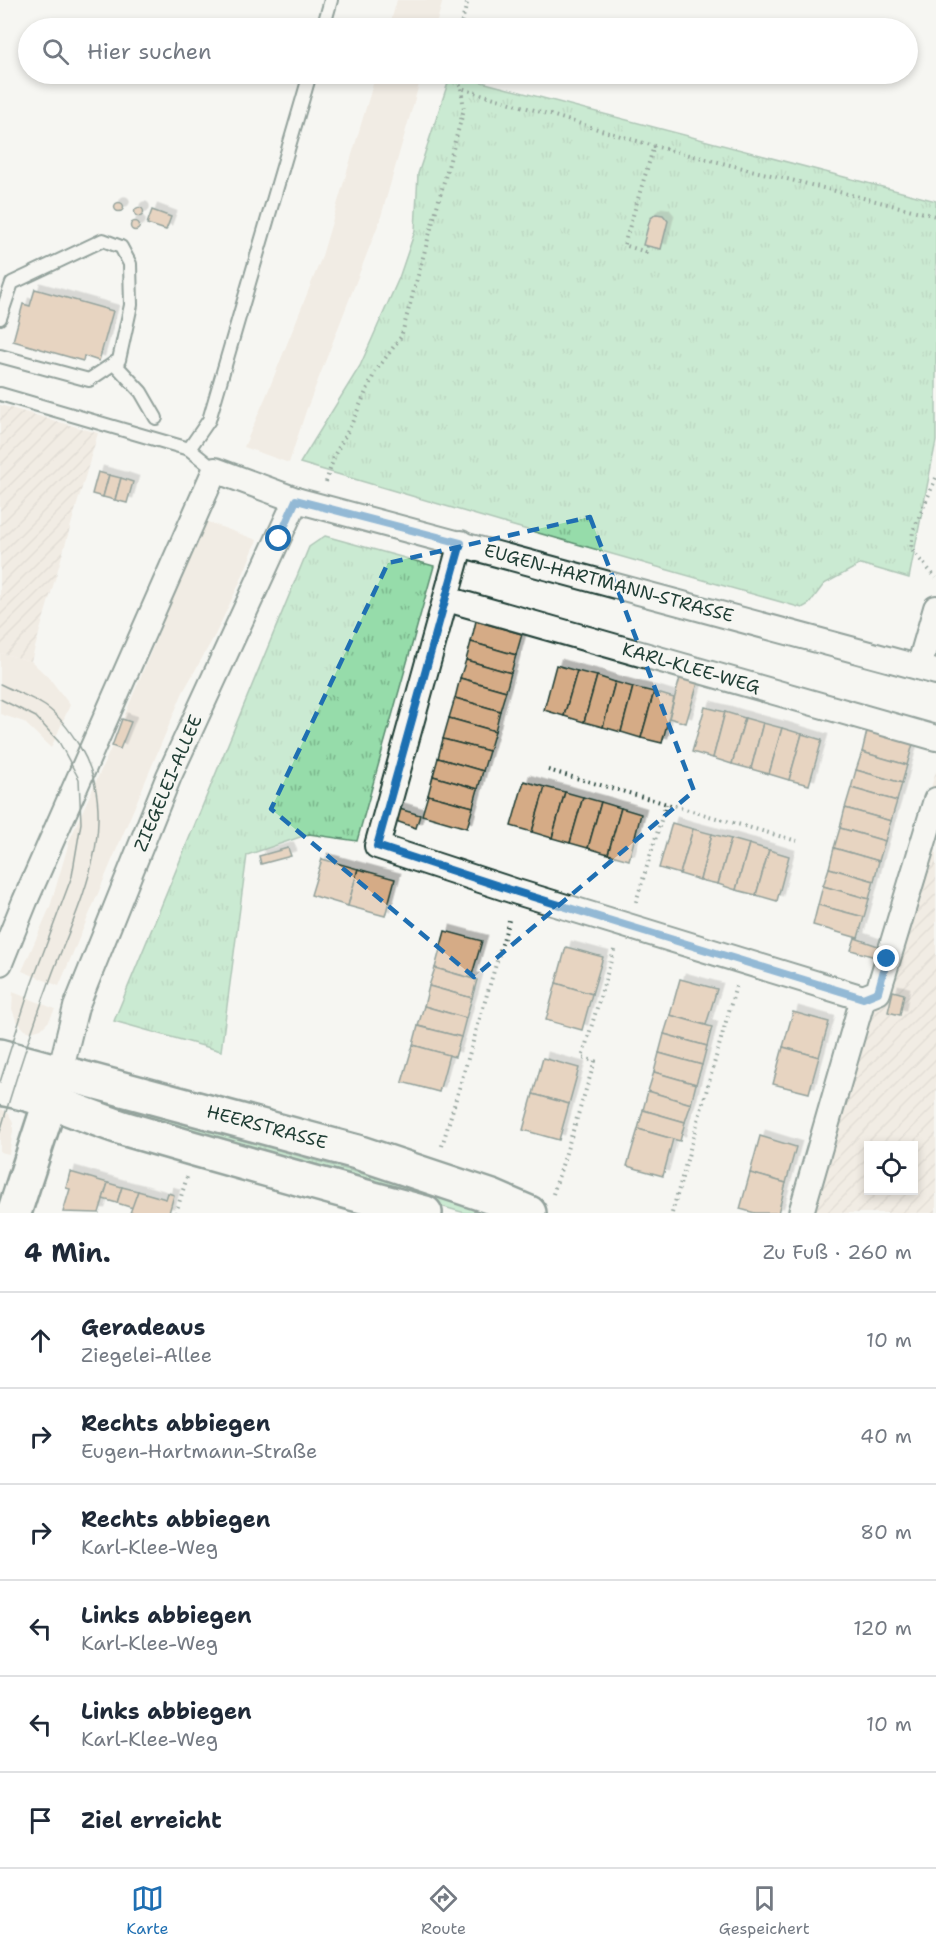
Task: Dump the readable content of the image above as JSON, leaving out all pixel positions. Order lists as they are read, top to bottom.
{
  "streets": {
    "main road": ["HEERSTRASSE"],
    "street": ["EUGEN-HARTMANN-STRASSE", "KARL-KLEE-WEG", "ZIEGELEI-ALLEE"]
  },
  "crossings": [
    ["EUGEN-HARTMANN-STRASSE", "ZIEGELEI-ALLEE"],
    ["ZIEGELEI-ALLEE", "HEERSTRASSE"]
  ],
  "page": {
    "search": "Hier suchen",
    "heading": ["4 Min.", "Zu Fuß · 260 m"],
    "list": [
      ["Geradeaus", "Ziegelei-Allee", "10 m"],
      ["Rechts abbiegen", "Eugen-Hartmann-Straße", "40 m"],
      ["Rechts abbiegen", "Karl-Klee-Weg", "80 m"],
      ["Links abbiegen", "Karl-Klee-Weg", "120 m"],
      ["Links abbiegen", "Karl-Klee-Weg", "10 m"],
      "Ziel erreicht"
    ],
    "nav": ["Karte", "Route", "Gespeichert"]
  }
}
